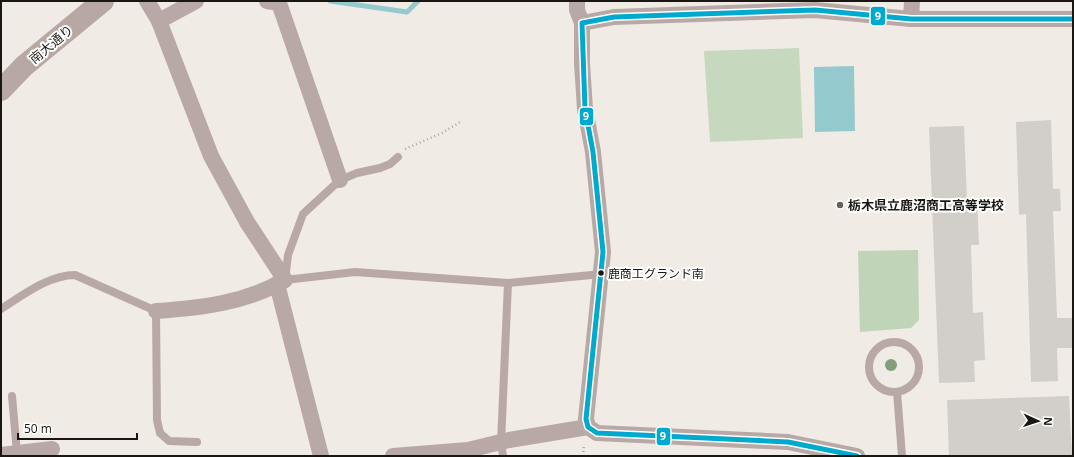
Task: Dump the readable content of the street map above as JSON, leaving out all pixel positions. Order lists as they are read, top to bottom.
{
  "streets": {
    "street": ["南大通り"]
  },
  "places": ["栃木県立鹿沼商工高等学校", "鹿商工グランド南"],
  "lines": ["transit line 9"],
  "scale_bar": "50 m",
  "north": "right"
}
